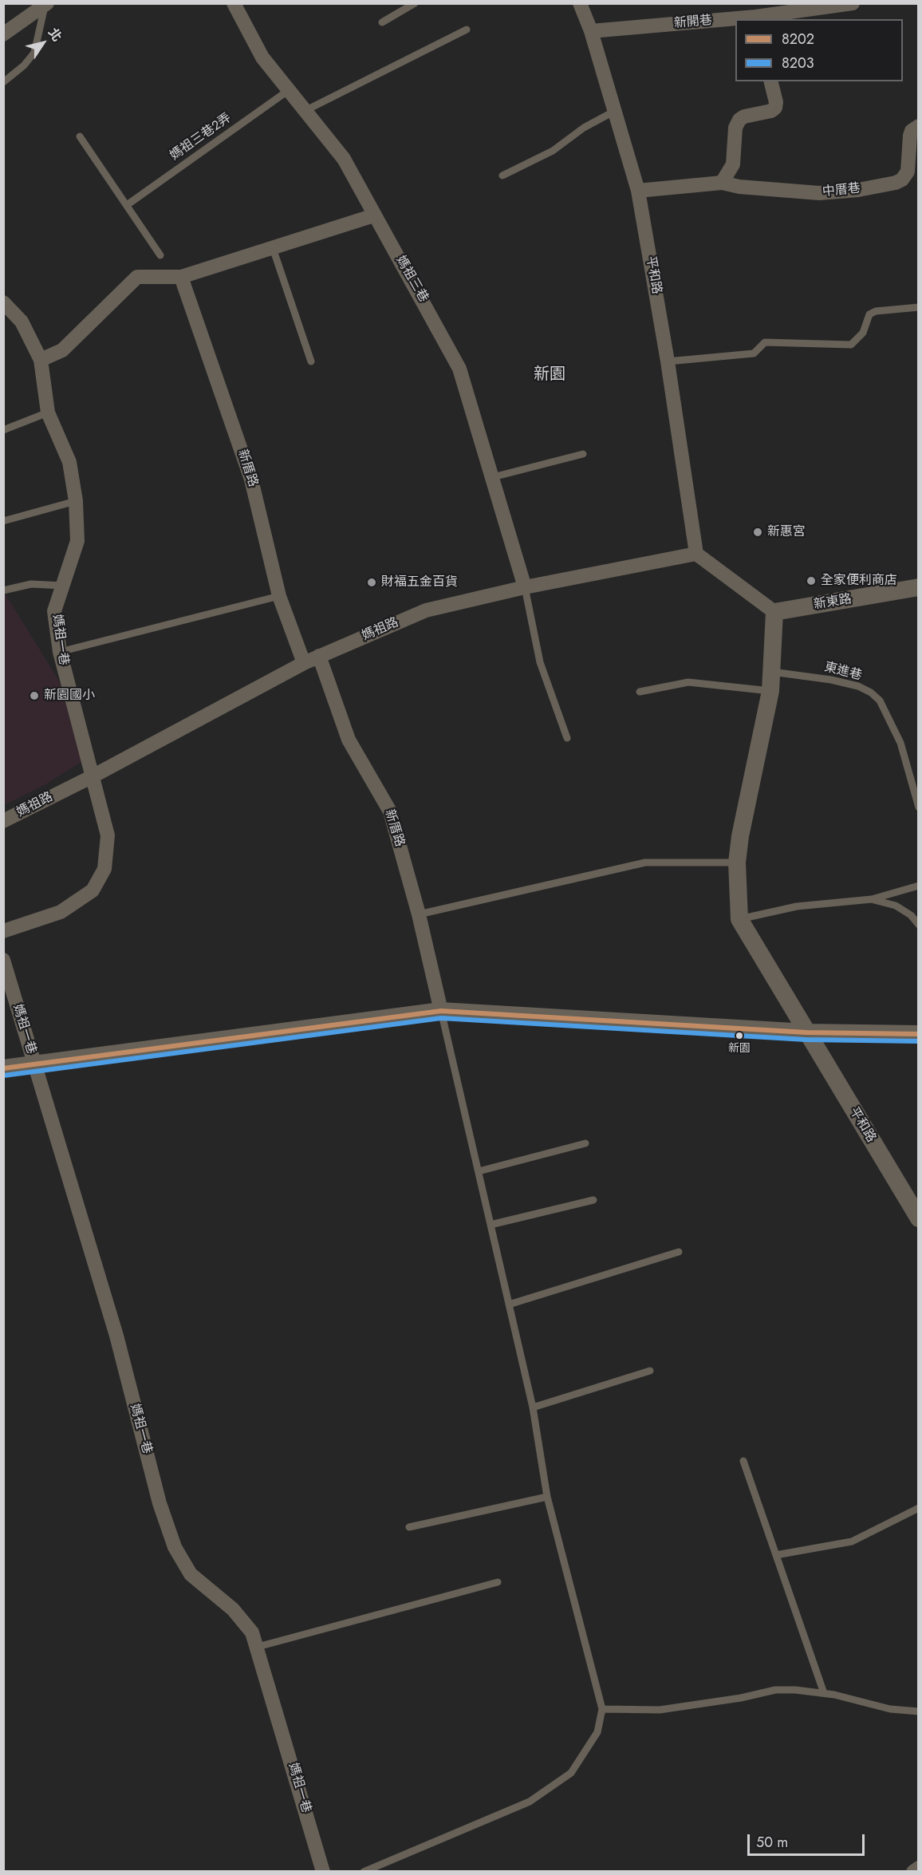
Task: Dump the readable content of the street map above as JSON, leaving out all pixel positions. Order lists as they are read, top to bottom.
{
  "streets": {
    "street": [
      "新開巷",
      "中厝巷",
      "平和路",
      "媽祖三巷",
      "新厝路",
      "新東路",
      "媽祖路",
      "媽祖一巷"
    ],
    "lane": ["媽祖三巷2弄", "東進巷"]
  },
  "crossings": [
    ["新開巷", "平和路"],
    ["媽祖三巷2弄", "媽祖三巷"],
    ["中厝巷", "平和路"],
    ["平和路", "媽祖路"],
    ["媽祖三巷", "媽祖路"],
    ["新厝路", "媽祖路"],
    ["媽祖路", "媽祖一巷"]
  ],
  "districts": ["新園"],
  "places": [
    "新惠宮",
    "全家便利商店",
    "財福五金百貨",
    "新園國小",
    "新園"
  ],
  "lines": ["transit line 8202", "transit line 8203"],
  "legend": ["8202", "8203"],
  "scale_bar": "50 m",
  "north": "top right"
}
